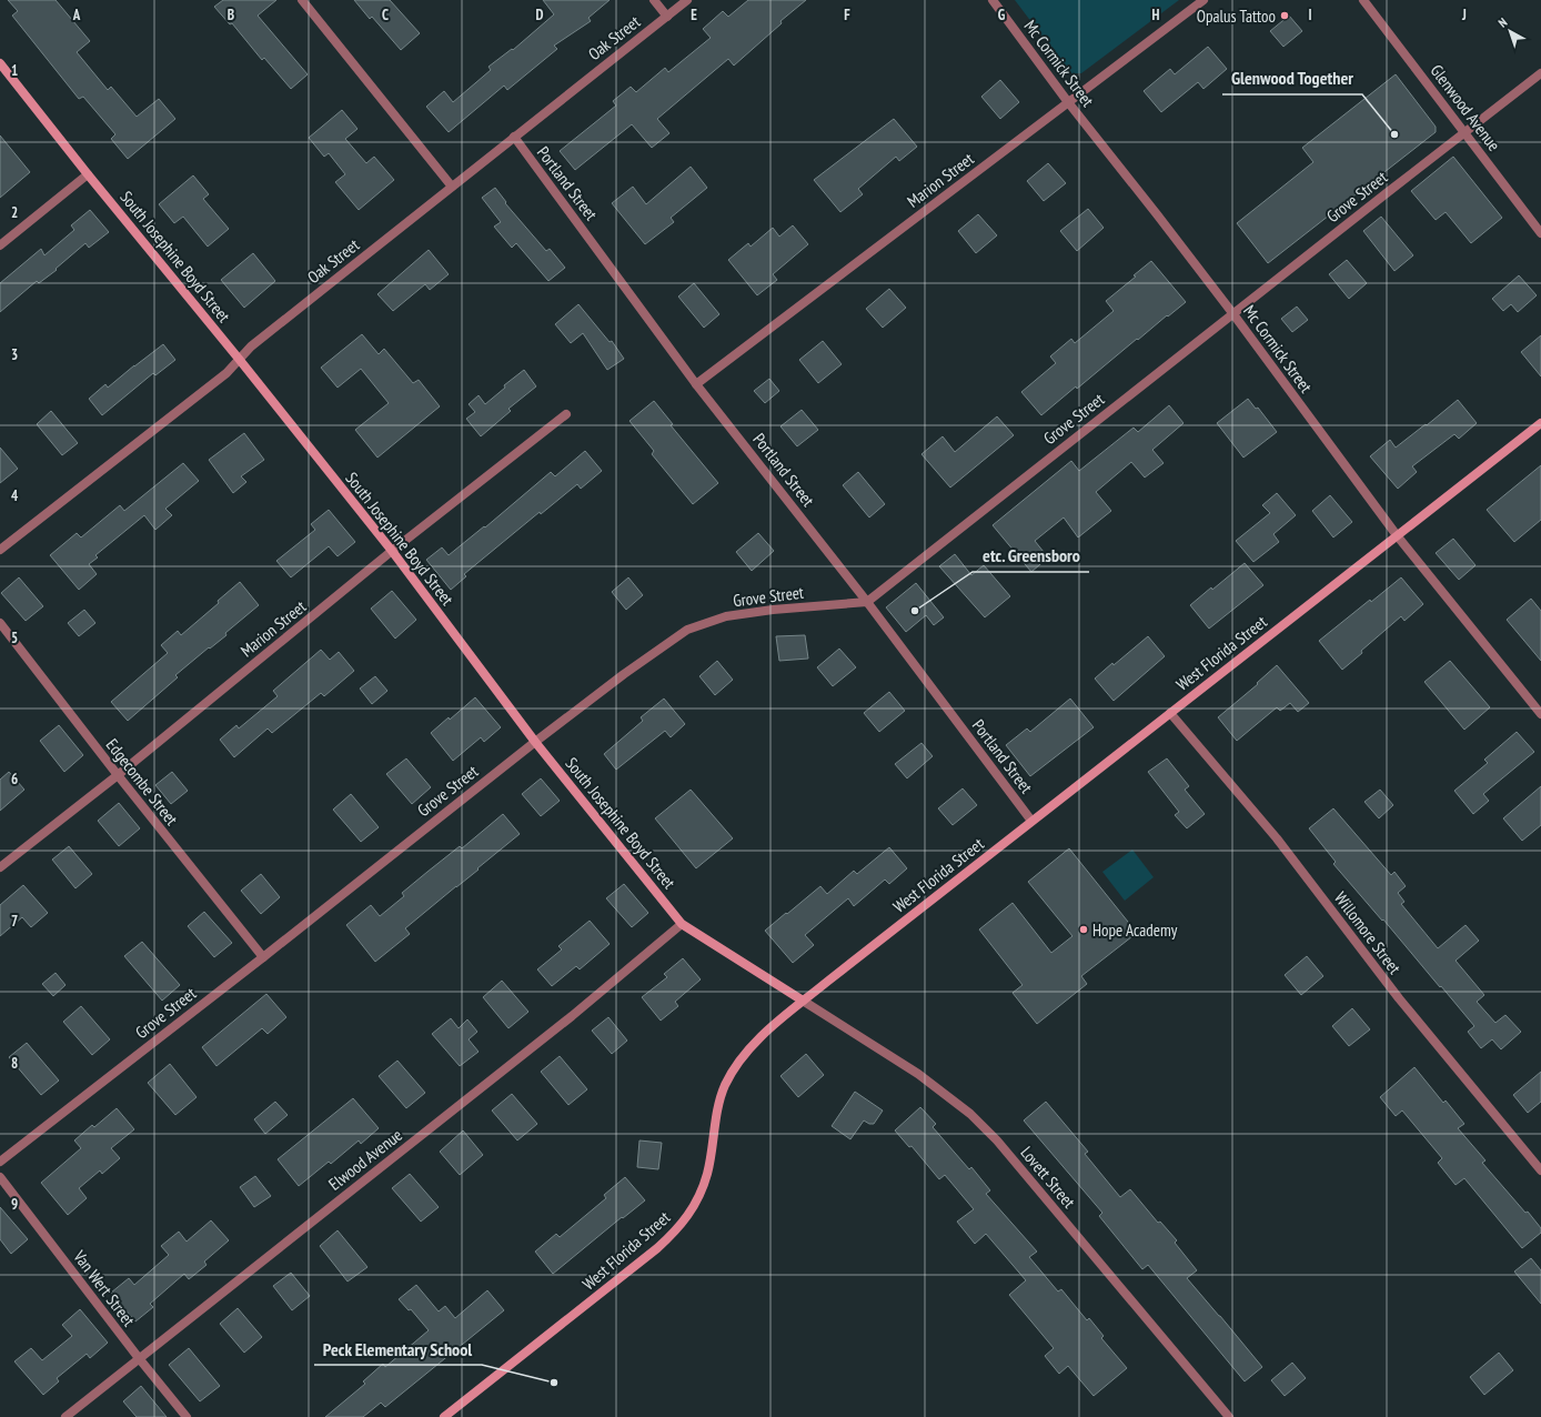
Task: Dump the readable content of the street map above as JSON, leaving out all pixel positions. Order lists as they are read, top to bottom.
{
  "streets": {
    "main road": ["South Josephine Boyd Street", "West Florida Street"],
    "street": [
      "Oak Street",
      "Mc Cormick Street",
      "Glenwood Avenue",
      "Marion Street",
      "Portland Street",
      "Grove Street",
      "Edgecombe Street",
      "Willomore Street",
      "Elwood Avenue",
      "Lovett Street",
      "Van Wert Street"
    ]
  },
  "crossings": [
    ["Oak Street", "Portland Street"],
    ["Oak Street", "South Josephine Boyd Street"],
    ["Mc Cormick Street", "Marion Street"],
    ["Mc Cormick Street", "Grove Street"],
    ["Mc Cormick Street", "West Florida Street"],
    ["Glenwood Avenue", "Grove Street"],
    ["Marion Street", "Portland Street"],
    ["Marion Street", "South Josephine Boyd Street"],
    ["Marion Street", "Edgecombe Street"],
    ["Portland Street", "Grove Street"],
    ["Portland Street", "West Florida Street"],
    ["Grove Street", "South Josephine Boyd Street"],
    ["Grove Street", "Edgecombe Street"],
    ["South Josephine Boyd Street", "West Florida Street"],
    ["South Josephine Boyd Street", "Elwood Avenue"],
    ["South Josephine Boyd Street", "Lovett Street"],
    ["West Florida Street", "Willomore Street"],
    ["West Florida Street", "Lovett Street"],
    ["Elwood Avenue", "Van Wert Street"]
  ],
  "places": [
    "Opalus Tattoo",
    "Glenwood Together",
    "etc. Greensboro",
    "Hope Academy",
    "Peck Elementary School"
  ],
  "north": "top left",
  "grid": {
    "columns": [
      "A",
      "B",
      "C",
      "D",
      "E",
      "F",
      "G",
      "H",
      "I",
      "J"
    ],
    "rows": [
      "1",
      "2",
      "3",
      "4",
      "5",
      "6",
      "7",
      "8",
      "9"
    ]
  }
}
